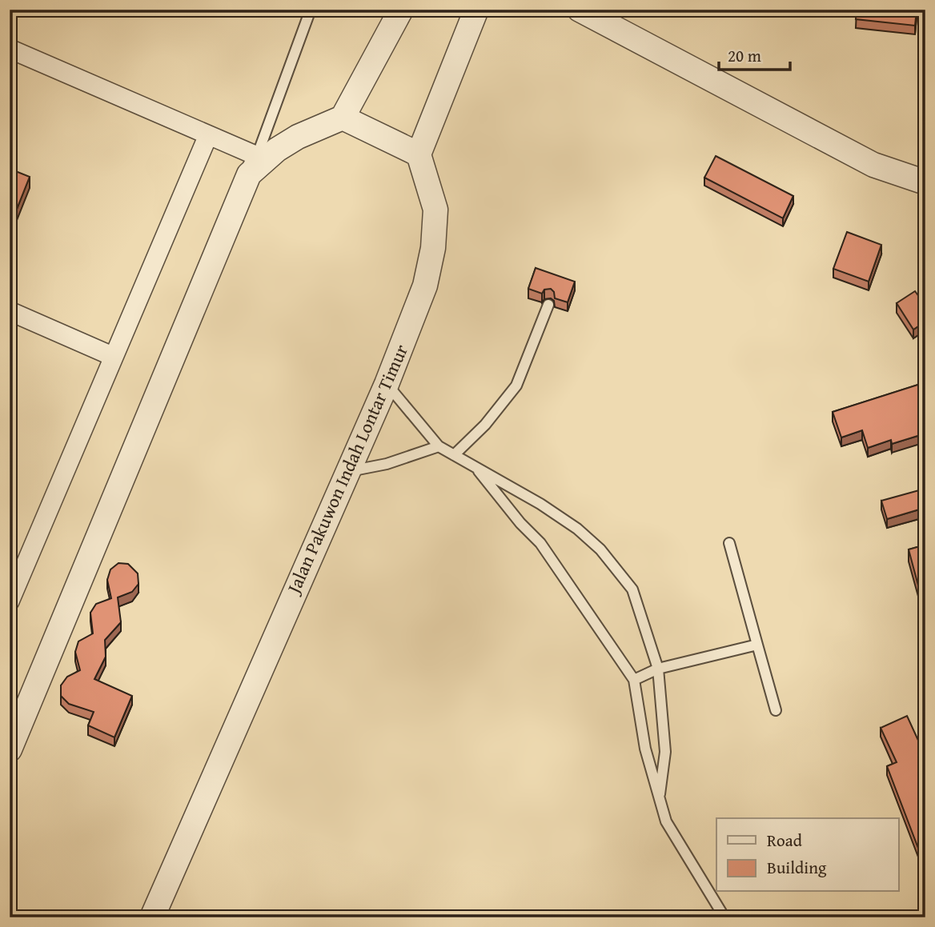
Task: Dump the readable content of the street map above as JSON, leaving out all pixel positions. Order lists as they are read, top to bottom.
{
  "streets": {
    "street": ["Jalan Pakuwon Indah Lontar Timur"]
  },
  "legend": ["Road", "Building"],
  "scale_bar": "20 m"
}
